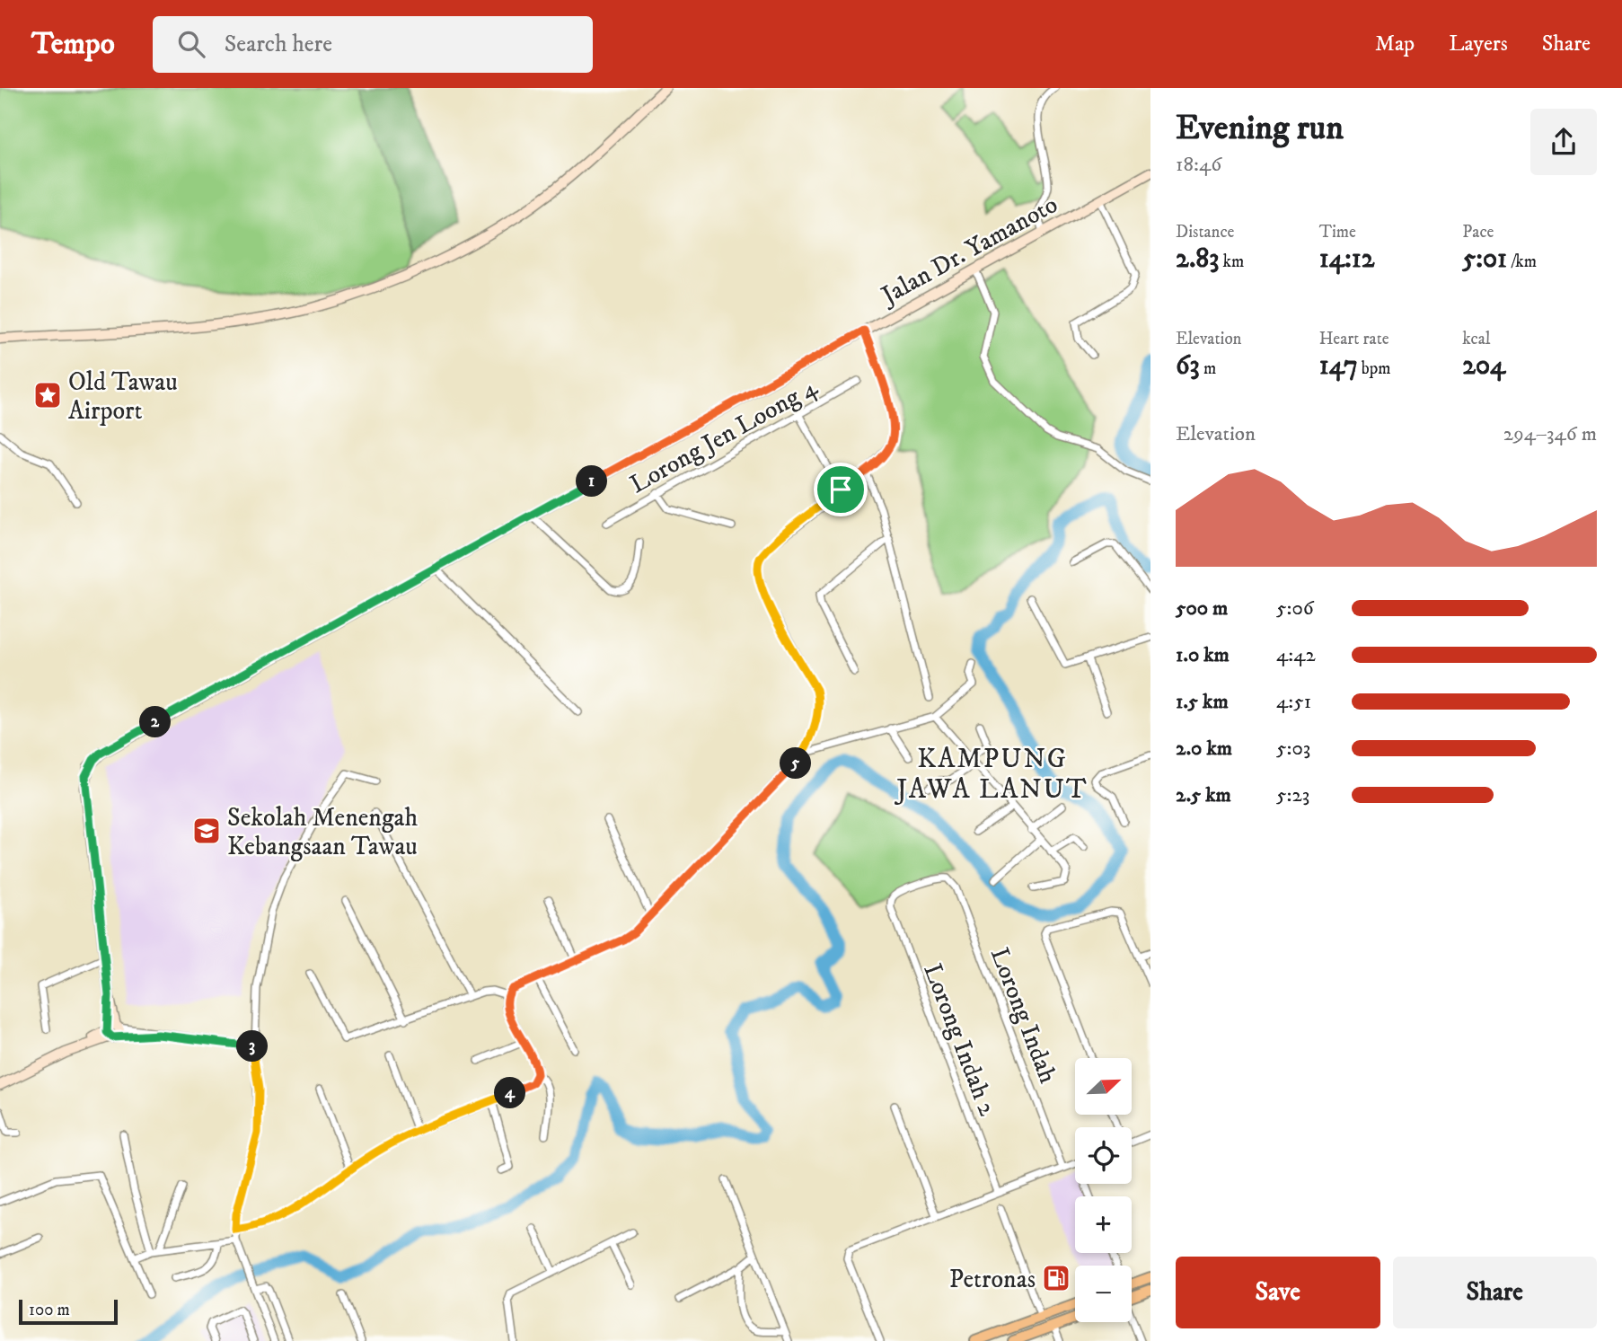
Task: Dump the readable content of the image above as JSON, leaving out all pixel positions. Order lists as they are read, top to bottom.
{
  "streets": {
    "street": [
      "Jalan Dr. Yamanoto",
      "Lorong Jen Loong 4",
      "Lorong Indah",
      "Lorong Indah 2"
    ]
  },
  "crossings": [
    ["Lorong Indah", "Lorong Indah 2"]
  ],
  "districts": ["KAMPUNG JAWA LANUT"],
  "places": {
    "place": ["Old Tawau Airport"],
    "school or university": ["Sekolah Menengah Kebangsaan Tawau"],
    "fuel station": ["Petronas"]
  },
  "scale_bar": "100 m",
  "north": "top right",
  "page": {
    "header": "Tempo",
    "search": "Search here",
    "nav": ["Map", "Layers", "Share"],
    "heading": ["Evening run", "18:46"],
    "stats": [
      ["Distance", "2.83 km"],
      ["Time", "14:12"],
      ["Pace", "5:01 /km"],
      ["Elevation", "63 m"],
      ["Heart rate", "147 bpm"],
      ["kcal", "204"]
    ],
    "chart": ["Elevation", "294–346 m"],
    "pins": [
      "1",
      "2",
      "5",
      "3",
      "4"
    ],
    "list": [
      {
        "name": "500 m",
        "note": "5:06"
      },
      {
        "name": "1.0 km",
        "note": "4:42"
      },
      {
        "name": "1.5 km",
        "note": "4:51"
      },
      {
        "name": "2.0 km",
        "note": "5:03"
      },
      {
        "name": "2.5 km",
        "note": "5:23"
      }
    ],
    "map_buttons": ["+", "−"],
    "buttons": ["Save", "Share"],
    "scale": "100 m"
  }
}
